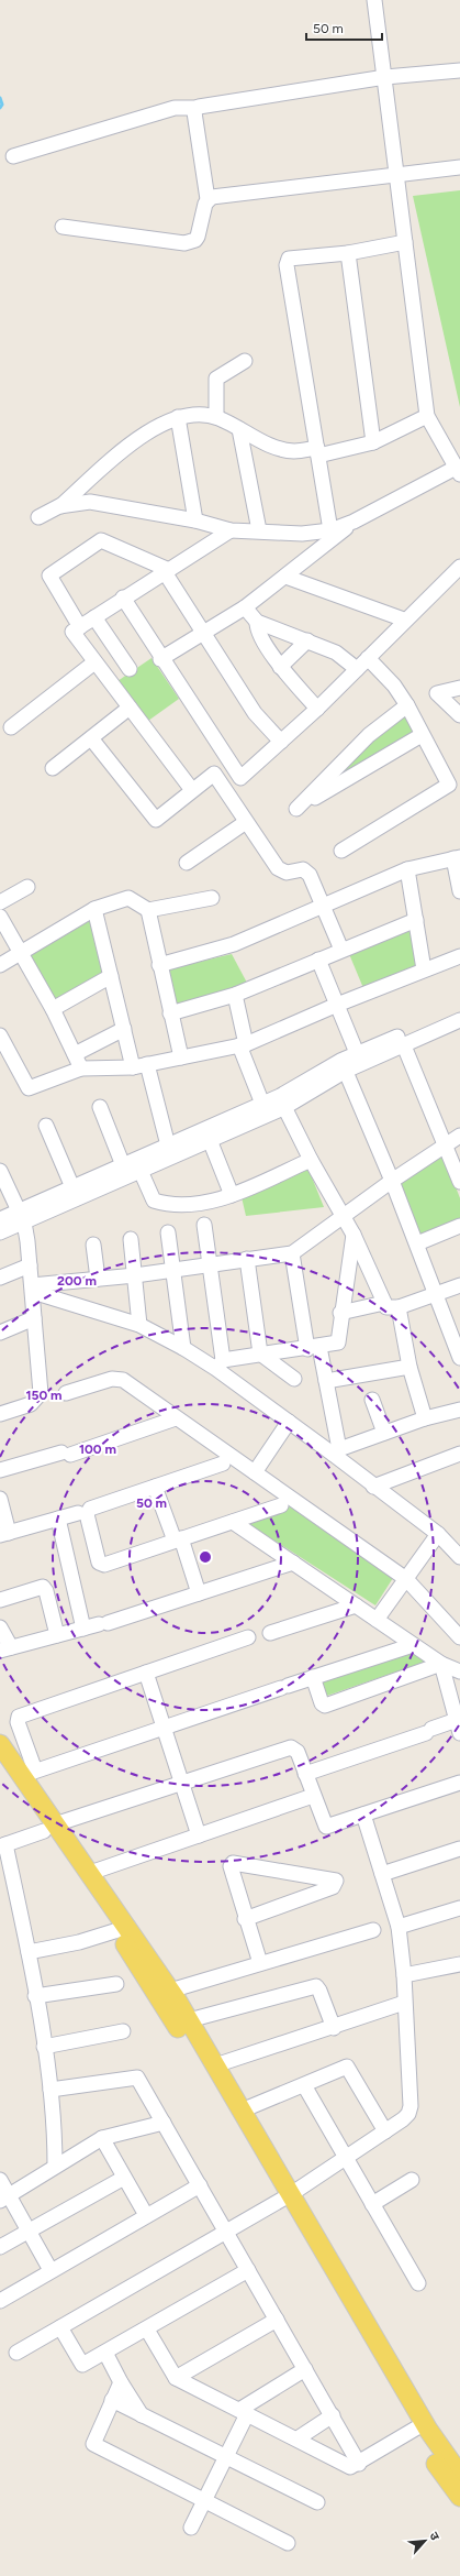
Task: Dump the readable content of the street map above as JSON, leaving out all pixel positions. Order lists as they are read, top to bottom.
{
  "scale_bar": "50 m",
  "north": "top right",
  "rings": [
    "200 m",
    "150 m",
    "100 m",
    "50 m"
  ]
}
